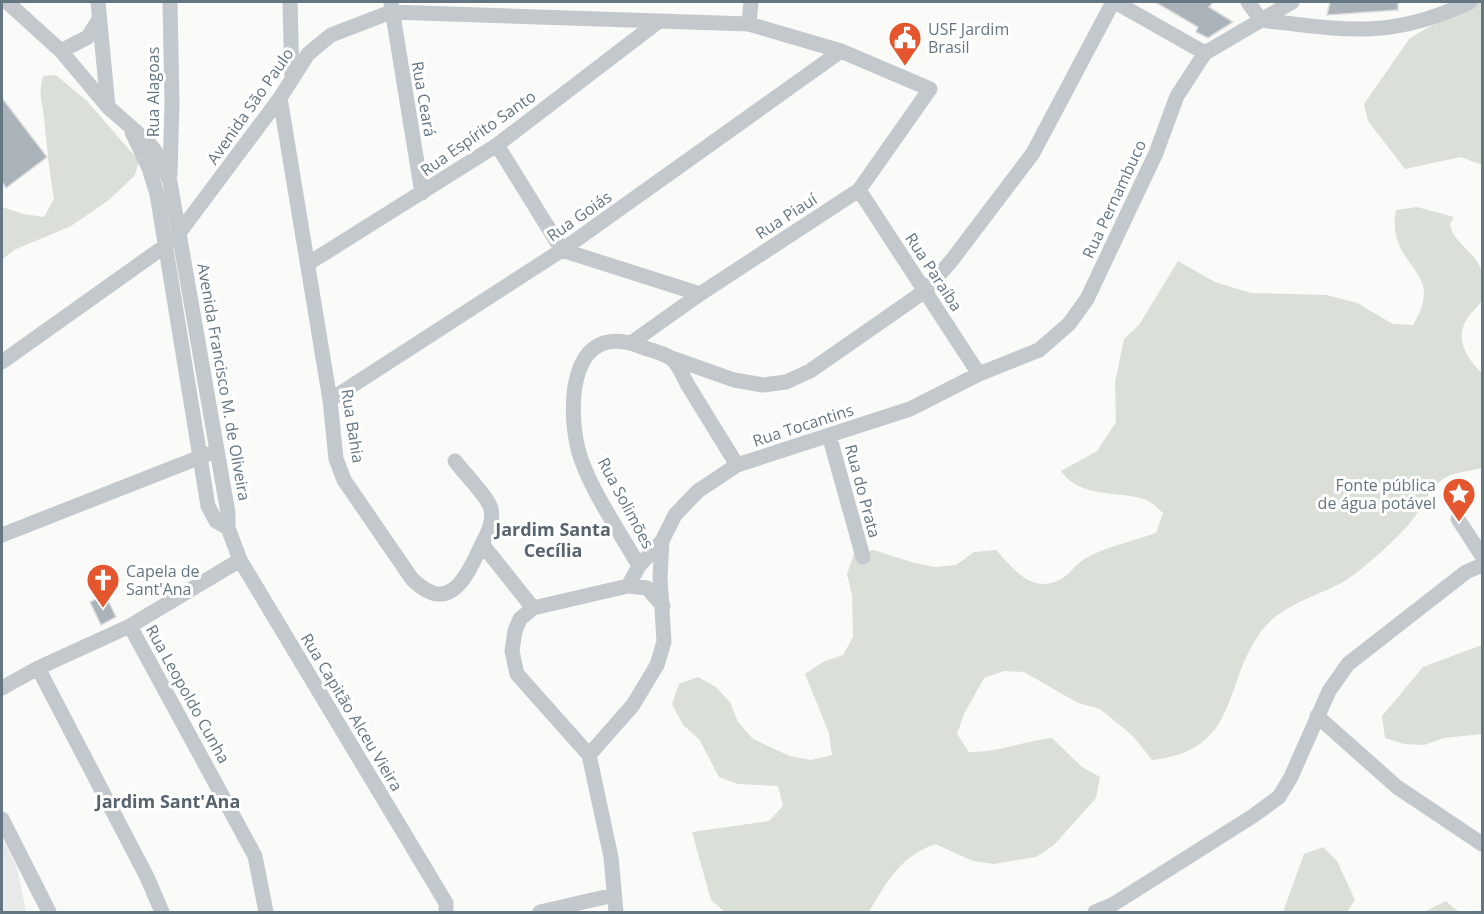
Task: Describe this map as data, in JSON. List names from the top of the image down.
{
  "streets": {
    "street": [
      "Rua Alagoas",
      "Rua Ceará",
      "Avenida São Paulo",
      "Rua Espírito Santo",
      "Rua Pernambuco",
      "Rua Goiás",
      "Rua Piauí",
      "Rua Paraíba",
      "Avenida Francisco M. de Oliveira",
      "Rua Tocantins",
      "Rua Bahia",
      "Rua do Prata",
      "Rua Solimões",
      "Rua Leopoldo Cunha",
      "Rua Capitão Alceu Vieira"
    ]
  },
  "crossings": [
    ["Rua Alagoas", "Avenida Francisco M. de Oliveira"],
    ["Rua Ceará", "Avenida São Paulo"],
    ["Rua Ceará", "Rua Espírito Santo"],
    ["Avenida São Paulo", "Rua Espírito Santo"],
    ["Avenida São Paulo", "Rua Goiás"],
    ["Avenida São Paulo", "Rua Piauí"],
    ["Avenida São Paulo", "Avenida Francisco M. de Oliveira"],
    ["Avenida São Paulo", "Rua Bahia"],
    ["Rua Espírito Santo", "Rua Bahia"],
    ["Rua Pernambuco", "Rua Paraíba"],
    ["Rua Pernambuco", "Rua Tocantins"],
    ["Rua Goiás", "Rua Bahia"],
    ["Rua Piauí", "Rua Paraíba"],
    ["Rua Piauí", "Rua Solimões"],
    ["Rua Paraíba", "Rua Tocantins"],
    ["Rua Paraíba", "Rua Solimões"],
    ["Avenida Francisco M. de Oliveira", "Rua Capitão Alceu Vieira"],
    ["Rua Tocantins", "Rua do Prata"],
    ["Rua Tocantins", "Rua Solimões"]
  ],
  "districts": ["Jardim Santa Cecília", "Jardim Sant'Ana"],
  "places": {
    "public building": ["USF Jardim Brasil"],
    "place": ["Fonte pública de água potável"],
    "church": ["Capela de Sant'Ana"]
  }
}
